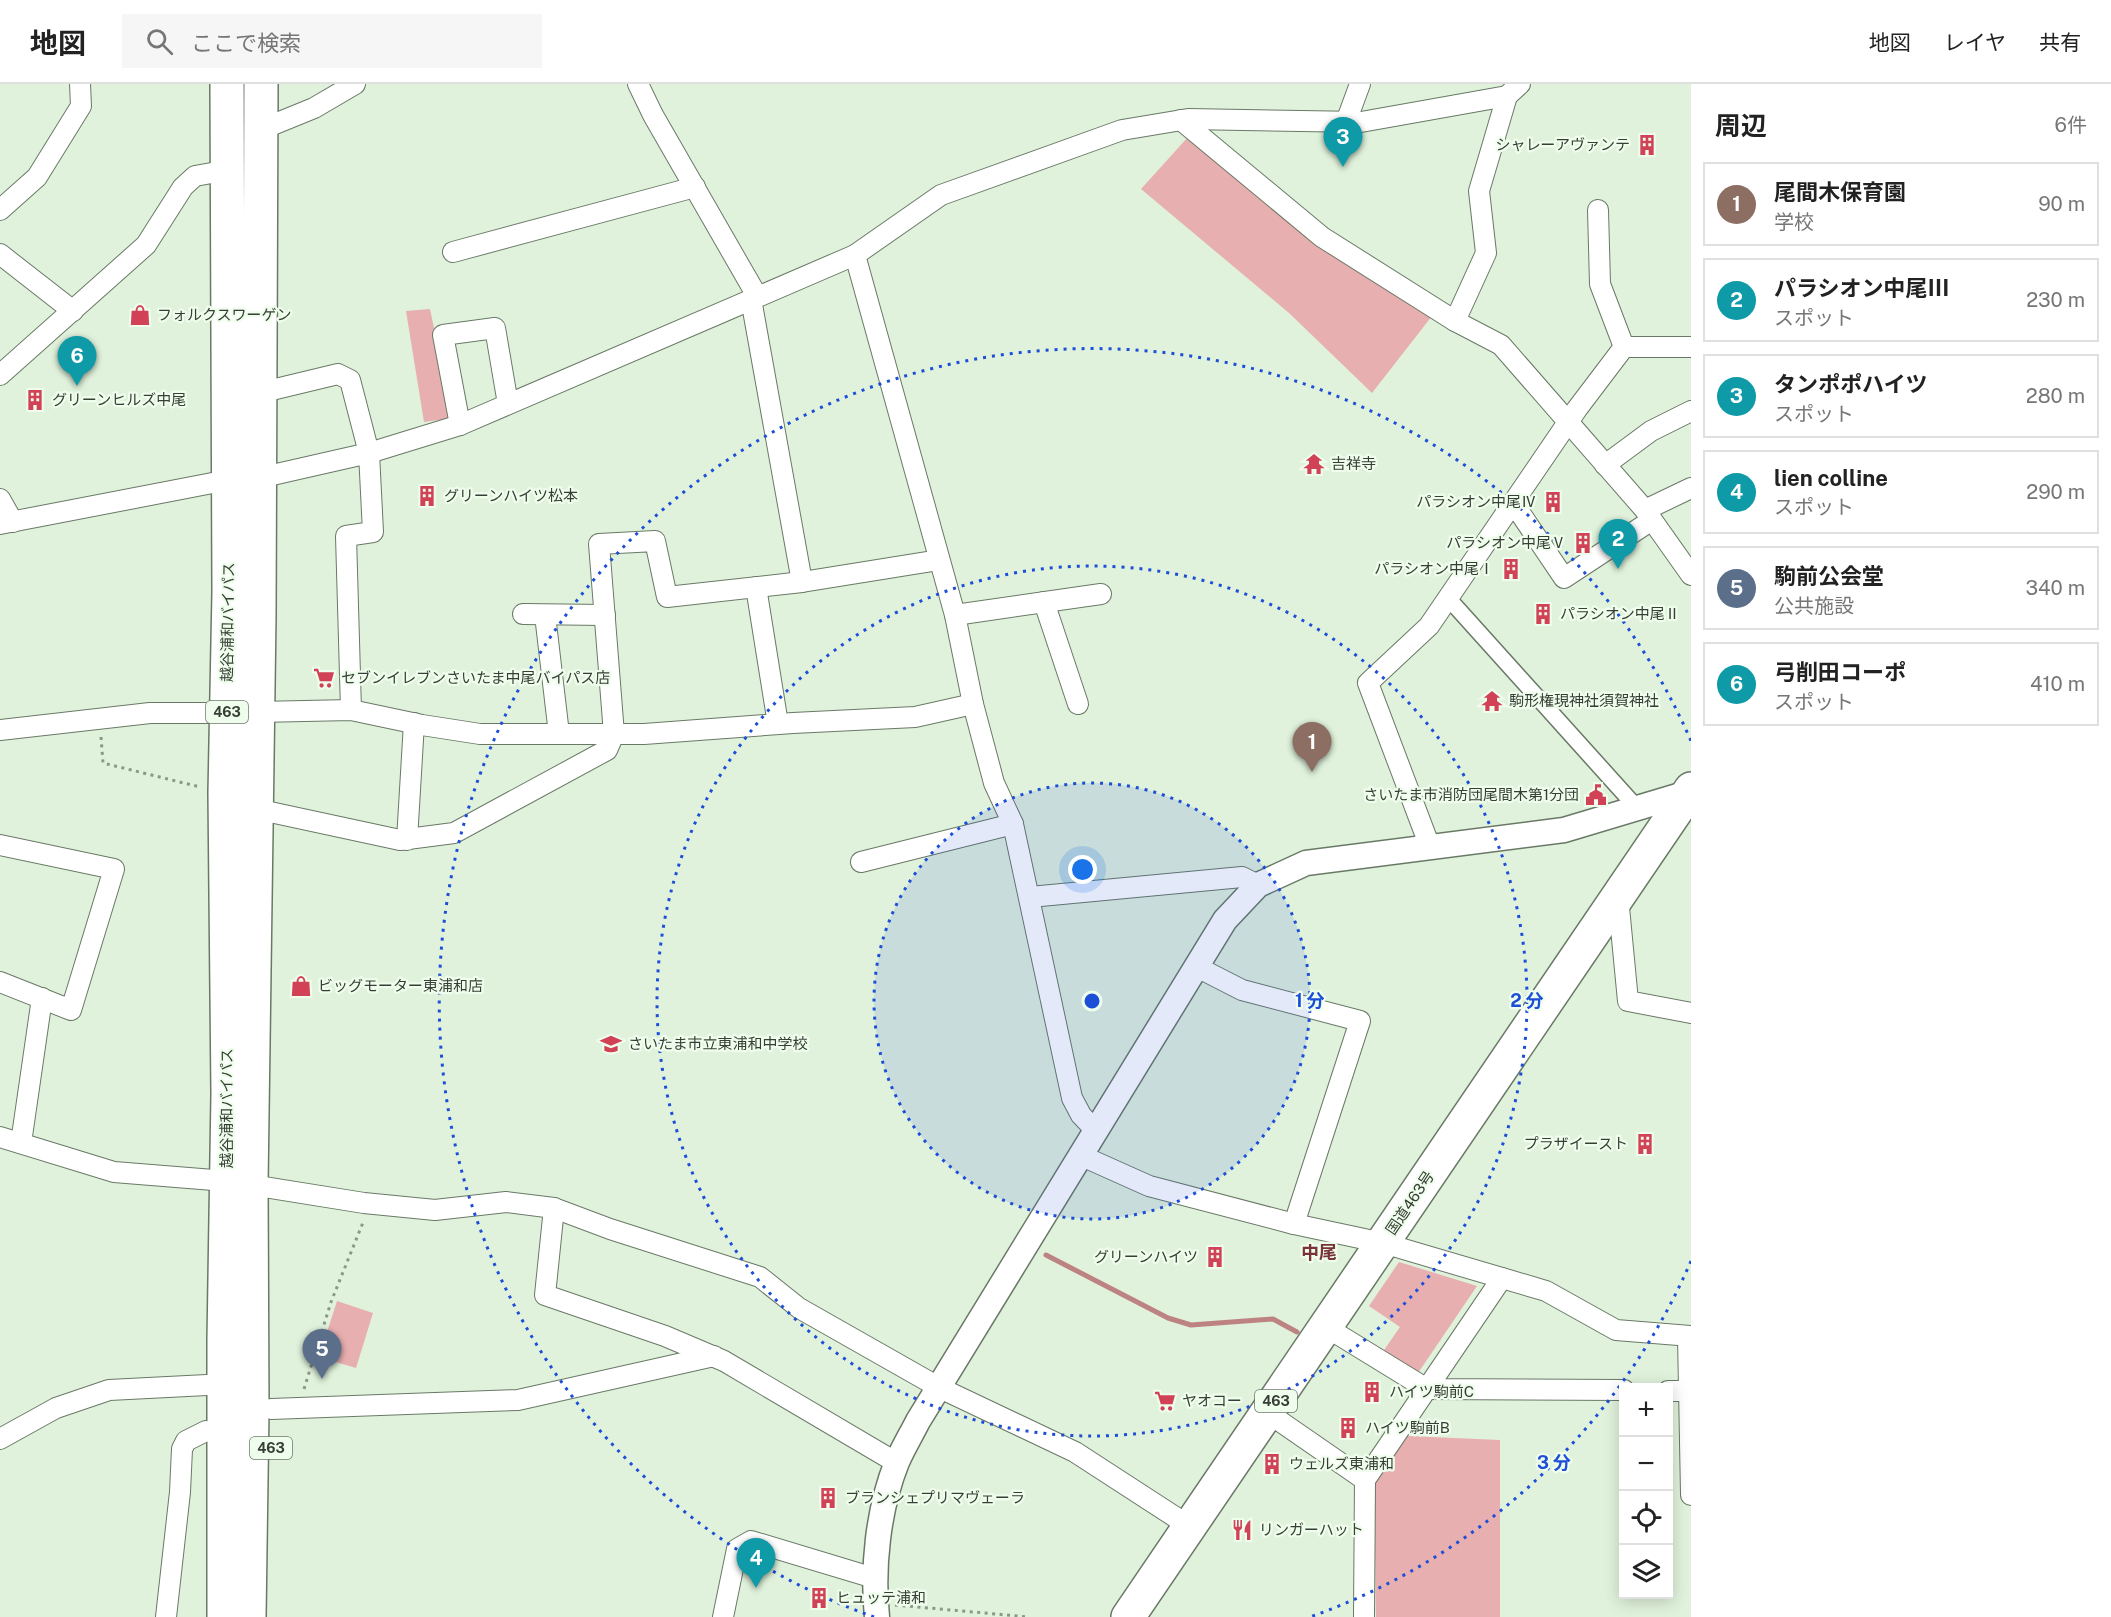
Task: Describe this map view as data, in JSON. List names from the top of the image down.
{
  "streets": {
    "highway": ["越谷浦和バイパス", "463", "国道463号"]
  },
  "districts": ["中尾"],
  "places": {
    "building": [
      "シャレーアヴァンテ",
      "グリーンヒルズ中尾",
      "グリーンハイツ松本",
      "パラシオン中尾Ⅳ",
      "パラシオン中尾Ⅴ",
      "パラシオン中尾Ⅰ",
      "パラシオン中尾Ⅱ",
      "プラザイースト",
      "グリーンハイツ",
      "ハイツ駒前C",
      "ハイツ駒前B",
      "ウェルズ東浦和",
      "ブランシェプリマヴェーラ",
      "ヒュッテ浦和"
    ],
    "shop": ["フォルクスワーゲン", "ビッグモーター東浦和店"],
    "temple": ["吉祥寺", "駒形権現神社須賀神社"],
    "supermarket": ["セブンイレブンさいたま中尾バイパス店", "ヤオコー"],
    "public building": ["さいたま市消防団尾間木第1分団"],
    "school or university": ["さいたま市立東浦和中学校"],
    "restaurant": ["リンガーハット"]
  },
  "page": {
    "header": "地図",
    "search": "ここで検索",
    "nav": ["地図", "レイヤ", "共有"],
    "heading": ["周辺", "6件"],
    "pins": [
      "3",
      "6",
      "2",
      "1",
      "5",
      "4"
    ],
    "list": [
      {
        "mark": "1",
        "name": "尾間木保育園",
        "note": "学校",
        "value": "90 m"
      },
      {
        "mark": "2",
        "name": "パラシオン中尾Ⅲ",
        "note": "スポット",
        "value": "230 m"
      },
      {
        "mark": "3",
        "name": "タンポポハイツ",
        "note": "スポット",
        "value": "280 m"
      },
      {
        "mark": "4",
        "name": "lien colline",
        "note": "スポット",
        "value": "290 m"
      },
      {
        "mark": "5",
        "name": "駒前公会堂",
        "note": "公共施設",
        "value": "340 m"
      },
      {
        "mark": "6",
        "name": "弓削田コーポ",
        "note": "スポット",
        "value": "410 m"
      }
    ],
    "map_buttons": ["+", "−"]
  },
  "rings": ["1 分", "2 分", "3 分"]
}
